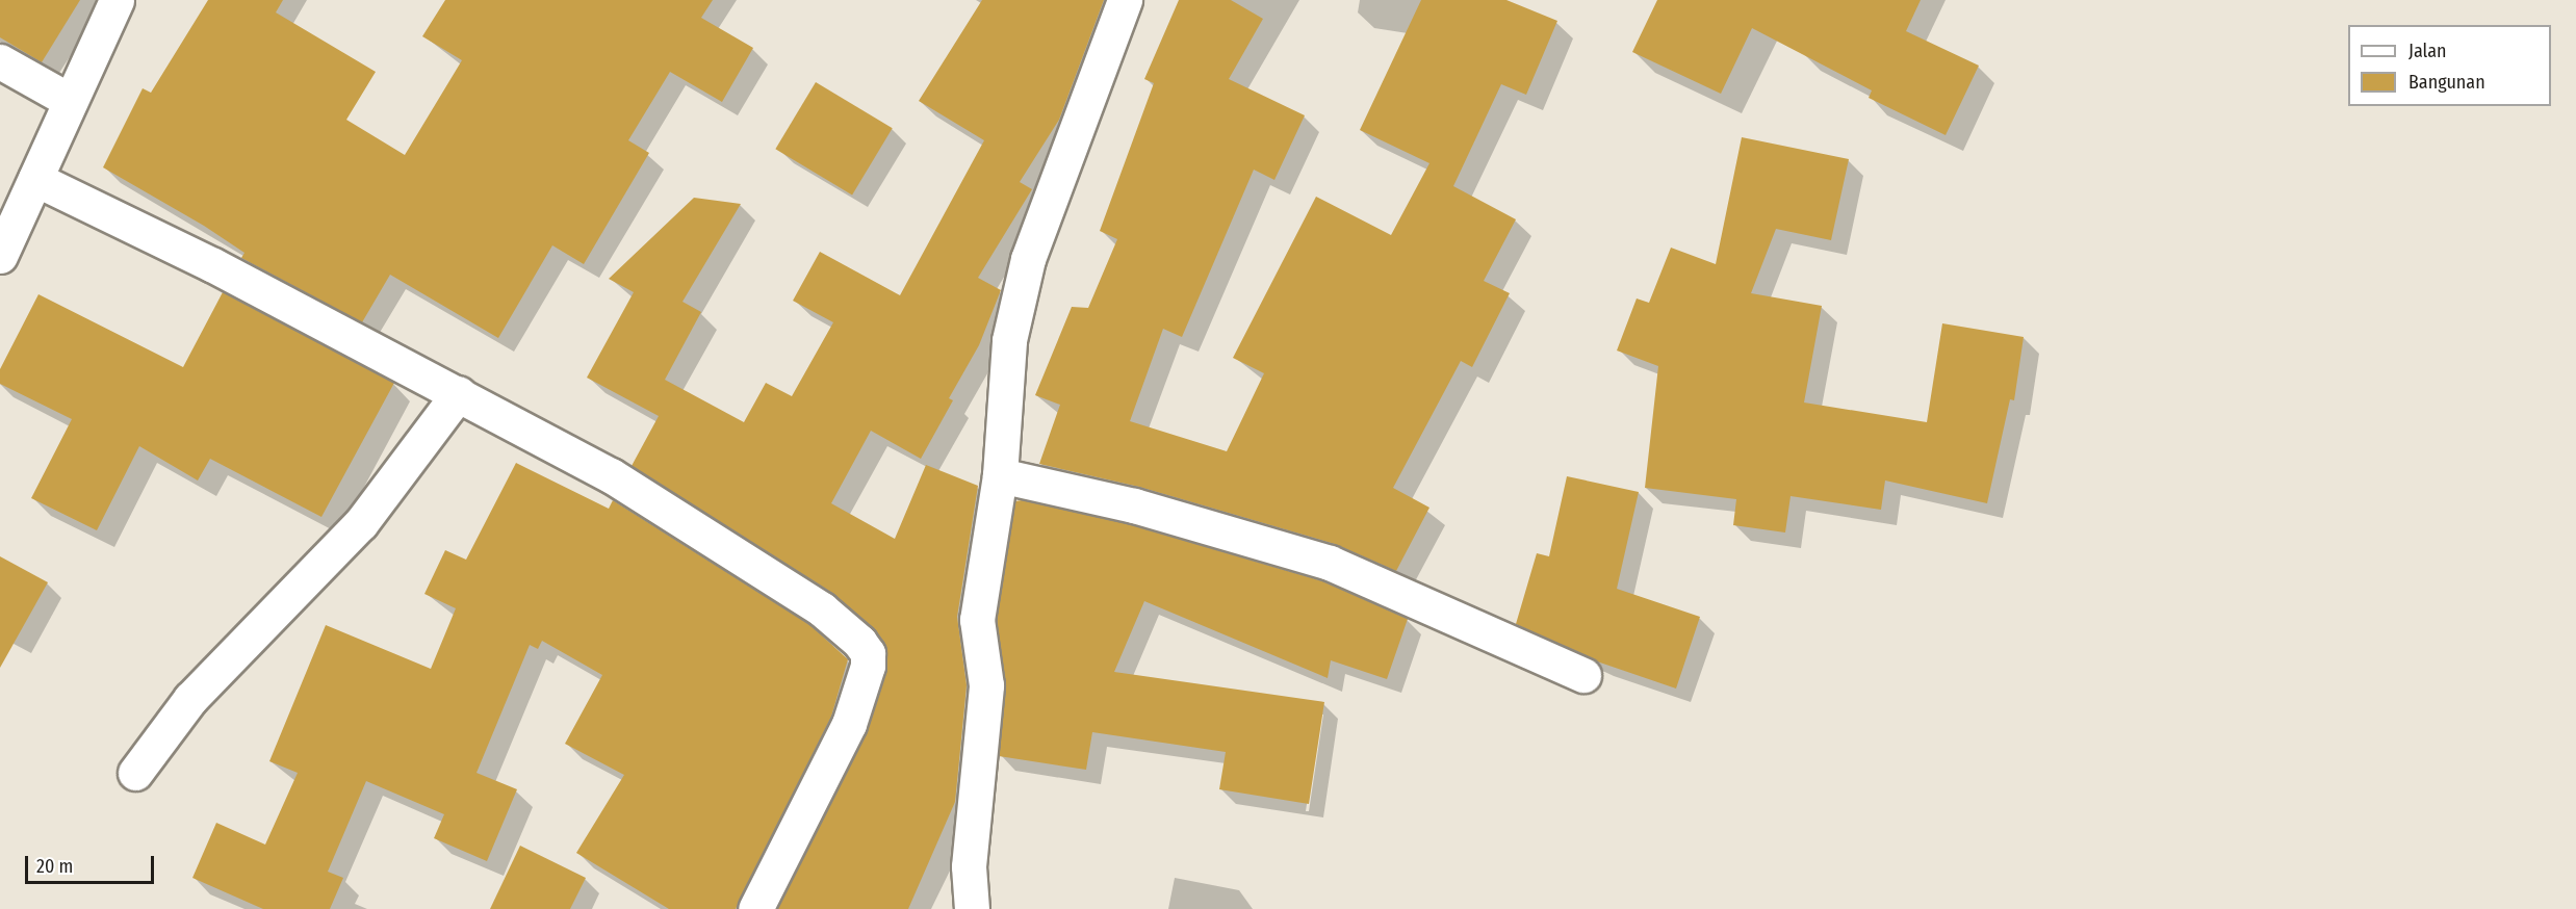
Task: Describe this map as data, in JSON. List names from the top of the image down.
{
  "legend": ["Jalan", "Bangunan"],
  "scale_bar": "20 m"
}
